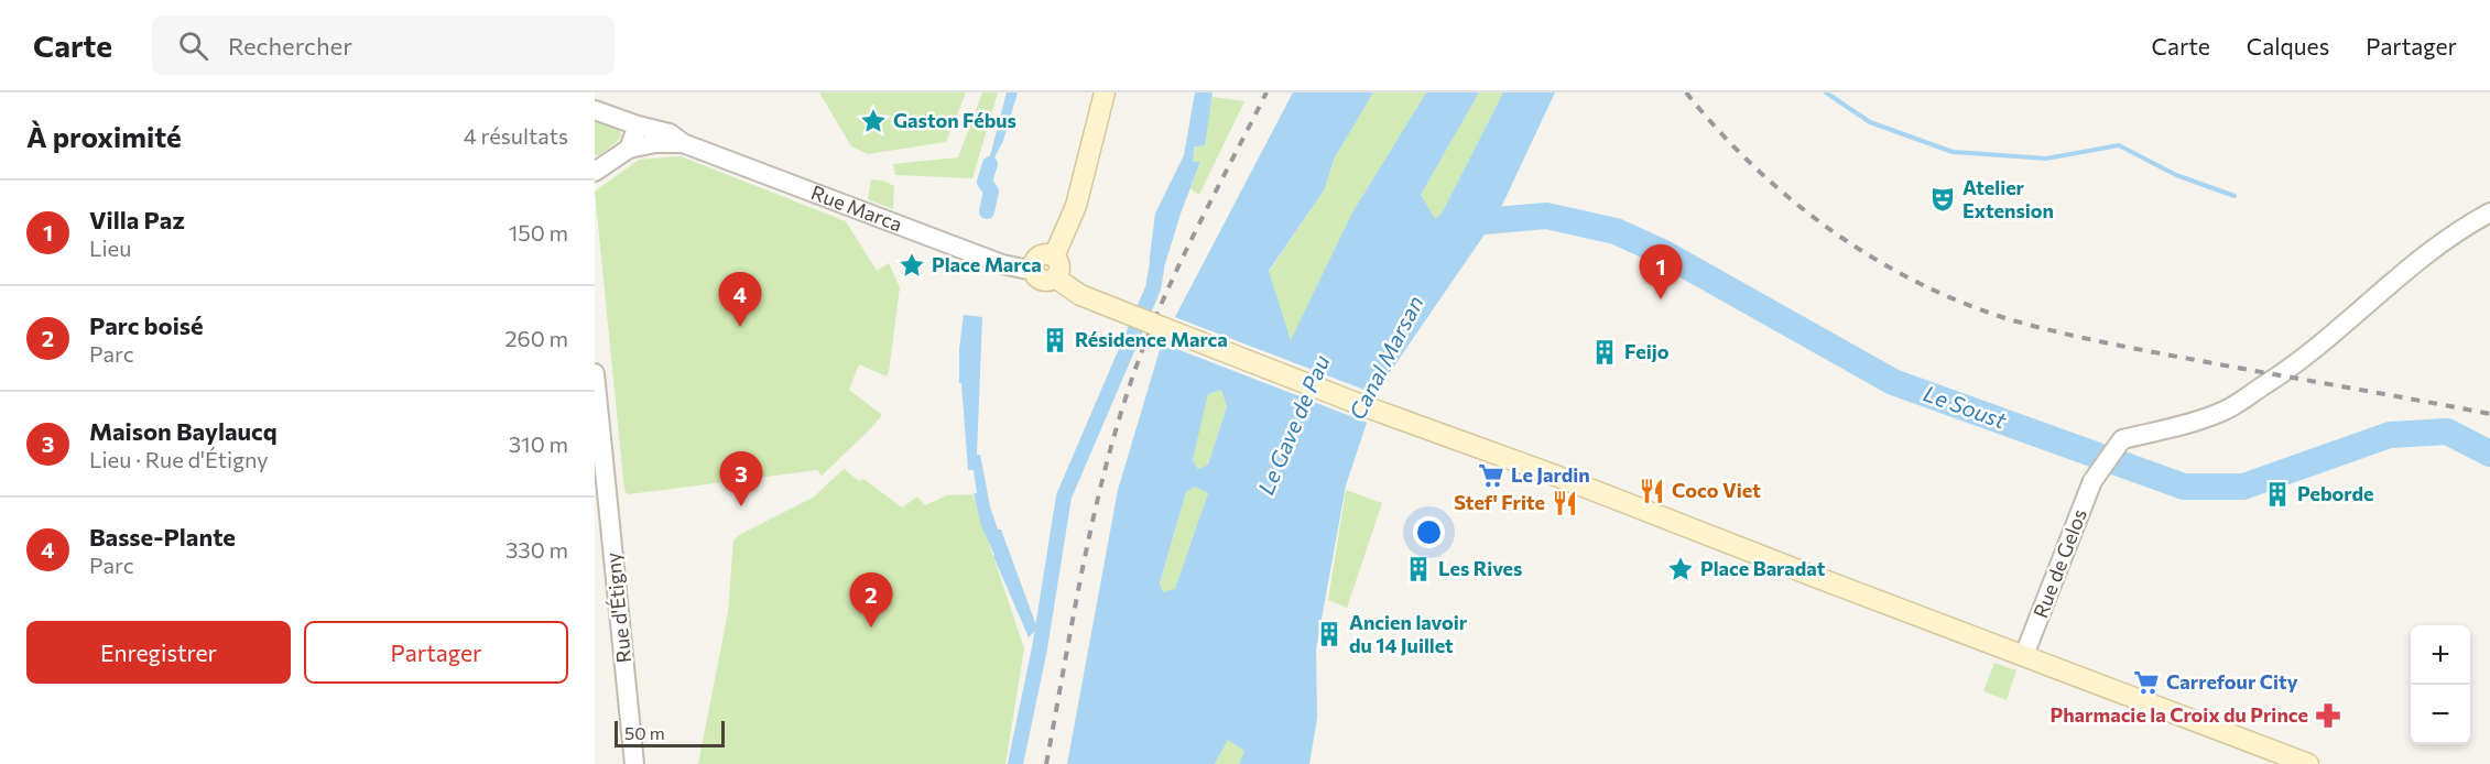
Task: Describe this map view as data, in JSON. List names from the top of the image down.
{
  "streets": {
    "street": ["Rue Marca", "Rue de Gelos", "Rue d'Étigny"]
  },
  "water": ["Canal Marsan", "Le Soust", "Le Gave de Pau"],
  "places": {
    "place": ["Gaston Fébus", "Place Marca", "Place Baradat"],
    "theatre": ["Atelier Extension"],
    "building": [
      "Résidence Marca",
      "Feijo",
      "Peborde",
      "Les Rives",
      "Ancien lavoir du 14 Juillet"
    ],
    "supermarket": ["Le Jardin", "Carrefour City"],
    "restaurant": ["Coco Viet", "Stef' Frite"],
    "pharmacy": ["Pharmacie la Croix du Prince"]
  },
  "scale_bar": "50 m",
  "page": {
    "header": "Carte",
    "search": "Rechercher",
    "nav": ["Carte", "Calques", "Partager"],
    "heading": ["À proximité", "4 résultats"],
    "list": [
      {
        "mark": "1",
        "name": "Villa Paz",
        "note": "Lieu",
        "value": "150 m"
      },
      {
        "mark": "2",
        "name": "Parc boisé",
        "note": "Parc",
        "value": "260 m"
      },
      {
        "mark": "3",
        "name": "Maison Baylaucq",
        "note": "Lieu · Rue d'Étigny",
        "value": "310 m"
      },
      {
        "mark": "4",
        "name": "Basse-Plante",
        "note": "Parc",
        "value": "330 m"
      }
    ],
    "pins": [
      "1",
      "4",
      "3",
      "2"
    ],
    "buttons": ["Enregistrer", "Partager"],
    "map_buttons": ["+", "−"],
    "scale": "50 m"
  }
}
